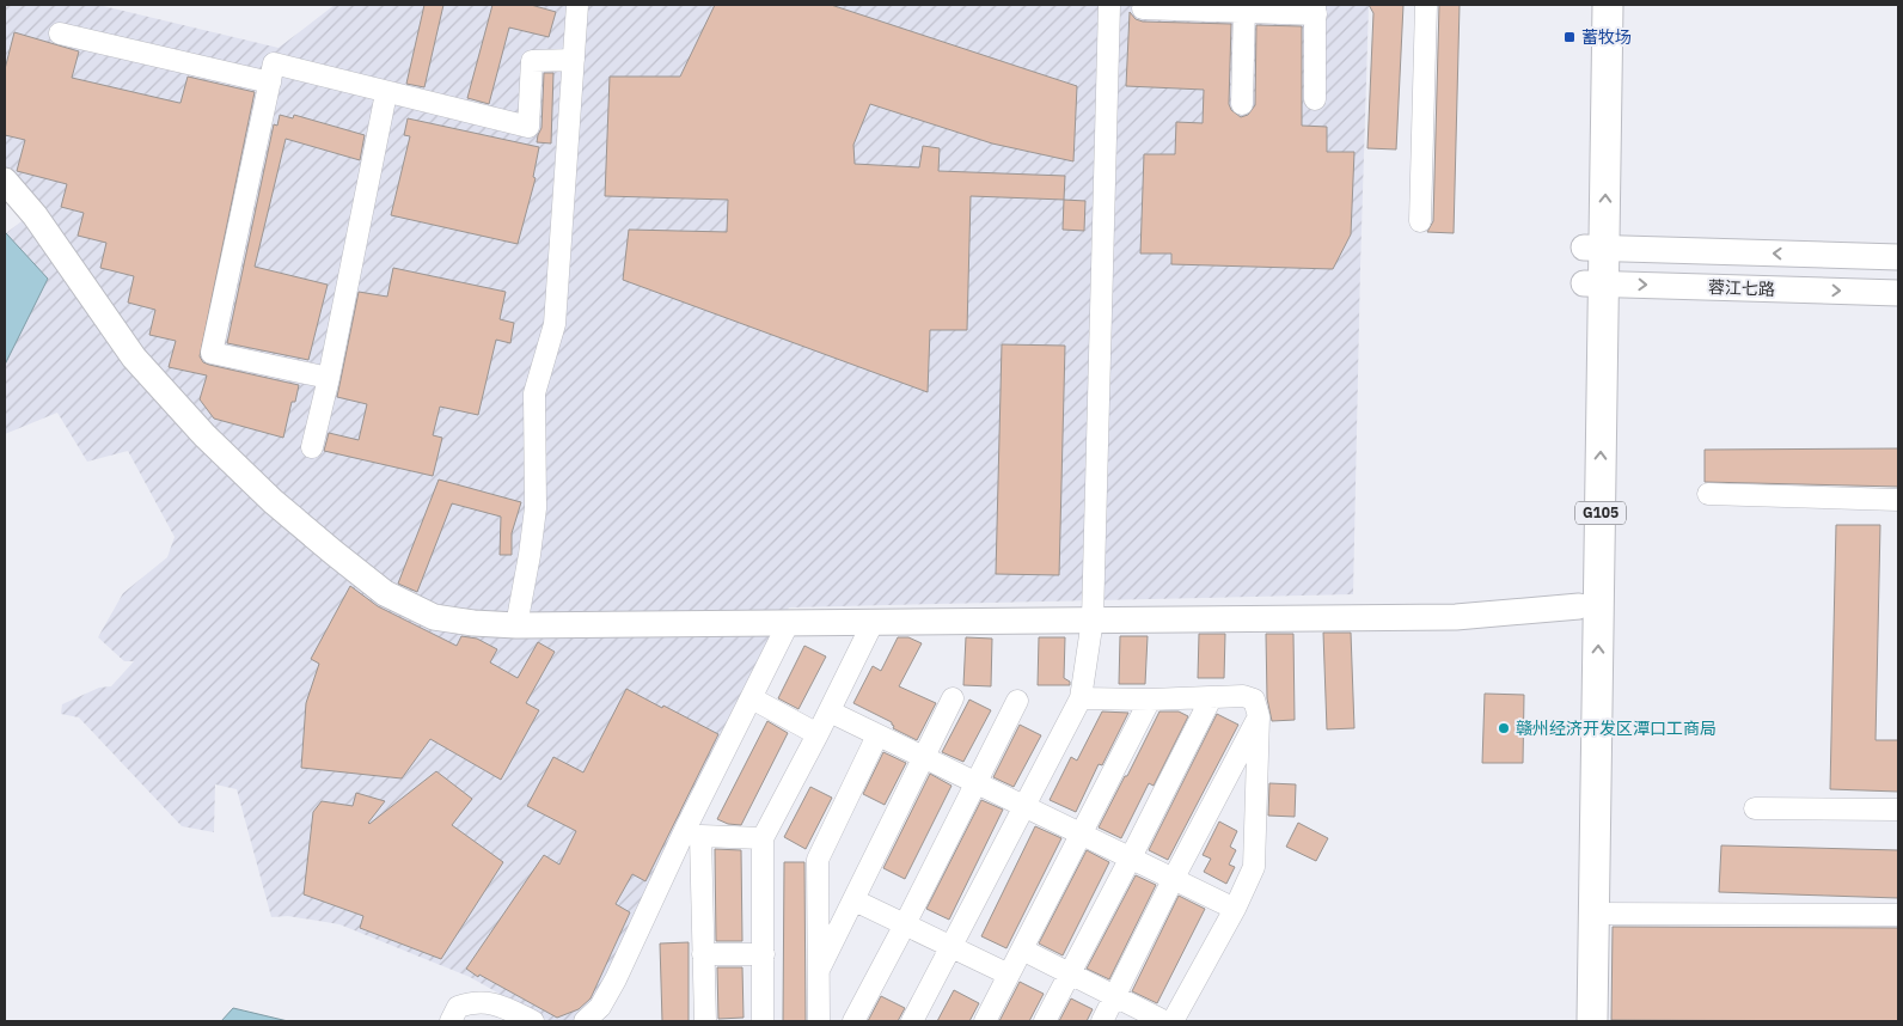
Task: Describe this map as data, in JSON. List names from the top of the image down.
{
  "streets": {
    "highway": ["G105"],
    "main road": ["蓉江七路"]
  },
  "crossings": [
    ["蓉江七路", "G105"]
  ],
  "places": {
    "transit": ["蓄牧场"],
    "other": ["赣州经济开发区潭口工商局"]
  }
}
